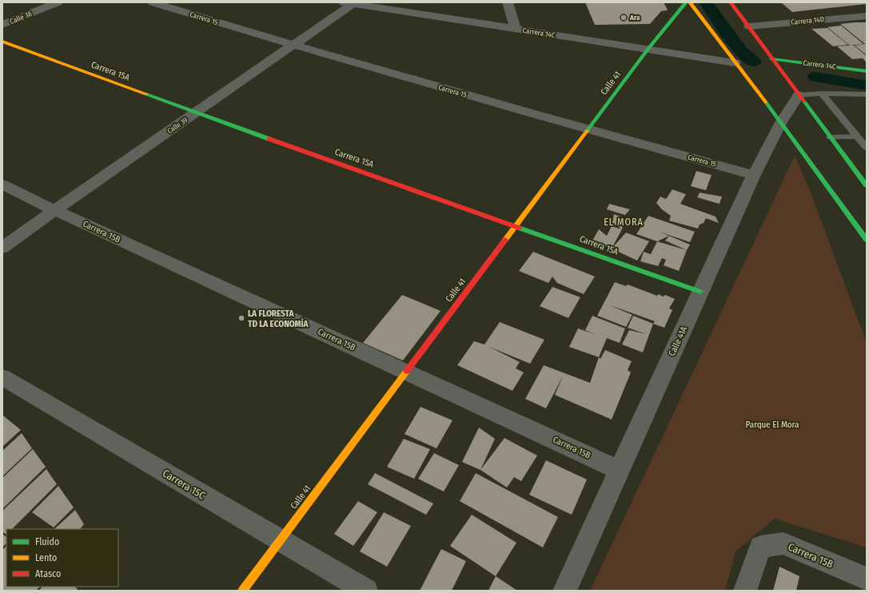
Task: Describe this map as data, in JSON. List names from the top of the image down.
{
  "streets": {
    "street": [
      "Calle 38",
      "Carrera 15",
      "Carrera 14D",
      "Carrera 14C",
      "Carrera 15A",
      "Calle 41",
      "Calle 39",
      "Carrera 15B",
      "Calle 41A",
      "Carrera 15C"
    ]
  },
  "crossings": [
    ["Carrera 15", "Calle 41"],
    ["Carrera 15", "Calle 39"],
    ["Carrera 15", "Calle 41A"],
    ["Carrera 14C", "Calle 41"],
    ["Carrera 14C", "Calle 39"],
    ["Carrera 15A", "Calle 41"],
    ["Carrera 15A", "Calle 39"],
    ["Carrera 15A", "Calle 41A"],
    ["Calle 41", "Carrera 15B"],
    ["Calle 41", "Carrera 15C"],
    ["Calle 39", "Carrera 15B"],
    ["Carrera 15B", "Calle 41A"]
  ],
  "districts": ["EL MORA"],
  "parks": ["Parque El Mora"],
  "places": ["Ara", "LA FLORESTA TD LA ECONOMÍA"],
  "legend": ["Fluido", "Lento", "Atasco"]
}
